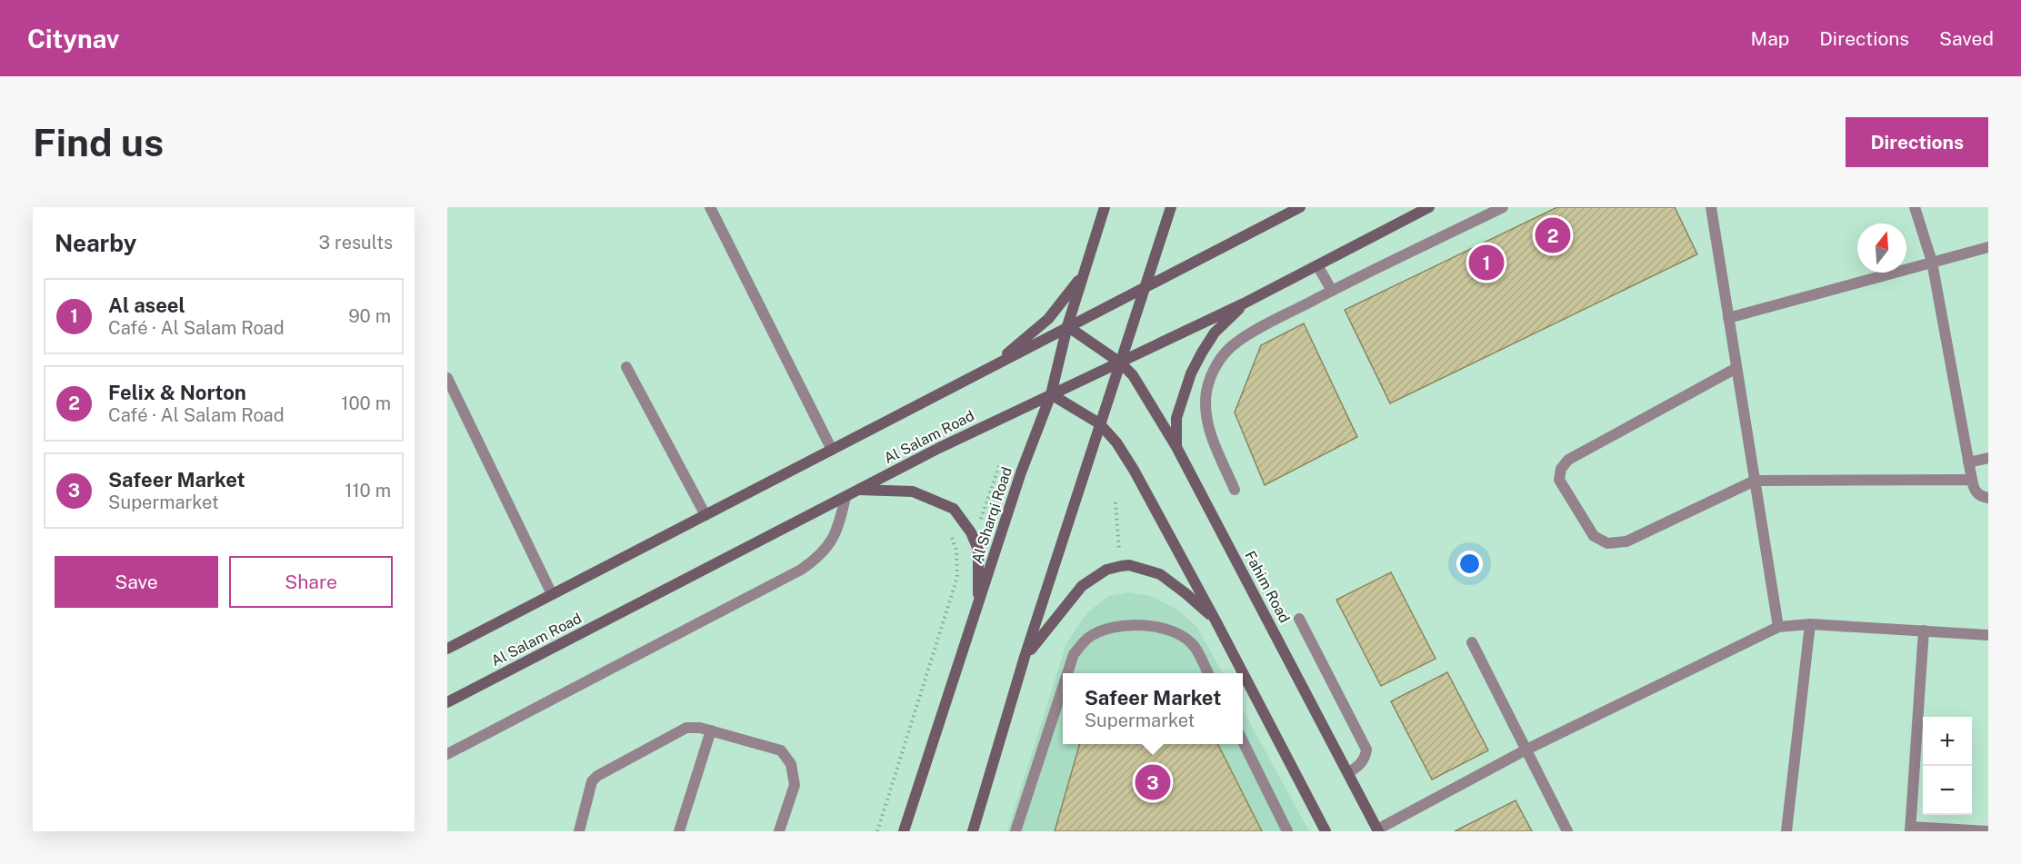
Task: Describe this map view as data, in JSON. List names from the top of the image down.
{
  "streets": {
    "main road": ["Al Salam Road", "Al Sharqi Road", "Fahim Road"]
  },
  "crossings": [
    ["Al Salam Road", "Al Sharqi Road"],
    ["Al Salam Road", "Fahim Road"],
    ["Al Sharqi Road", "Fahim Road"]
  ],
  "north": "top",
  "page": {
    "header": "Citynav",
    "nav": ["Map", "Directions", "Saved"],
    "buttons": [
      "Directions",
      ["Save", "Share"]
    ],
    "title": "Find us",
    "heading": ["Nearby", "3 results"],
    "pins": ["2", "1", "3"],
    "list": [
      {
        "mark": "1",
        "name": "Al aseel",
        "note": "Café · Al Salam Road",
        "value": "90 m"
      },
      {
        "mark": "2",
        "name": "Felix & Norton",
        "note": "Café · Al Salam Road",
        "value": "100 m"
      },
      {
        "mark": "3",
        "name": "Safeer Market",
        "note": "Supermarket",
        "value": "110 m"
      }
    ],
    "popup": ["Safeer Market", "Supermarket"],
    "map_buttons": ["+", "−"]
  }
}
